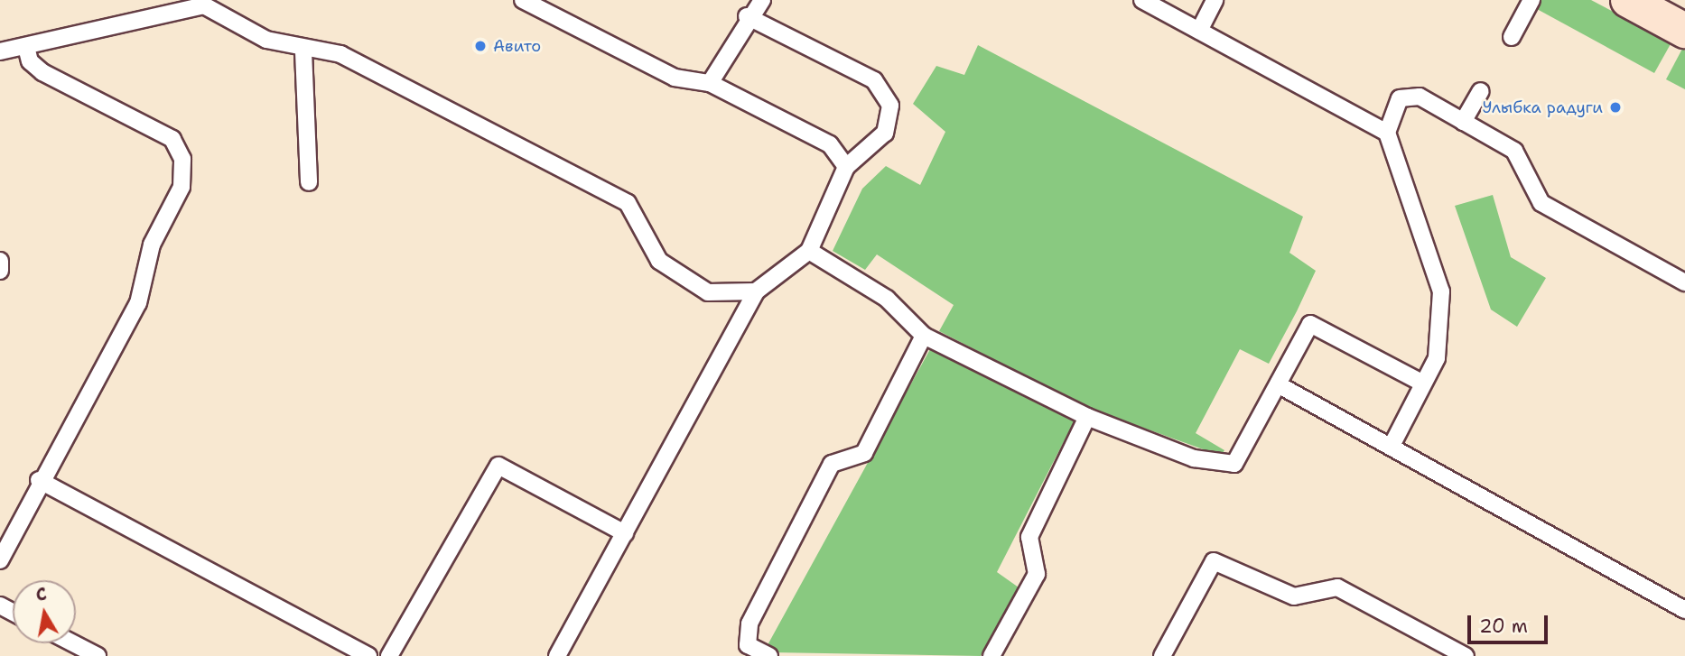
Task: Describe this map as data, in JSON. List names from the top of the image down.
{
  "places": ["Авито", "Улыбка радуги"],
  "scale_bar": "20 m",
  "north": "top"
}
